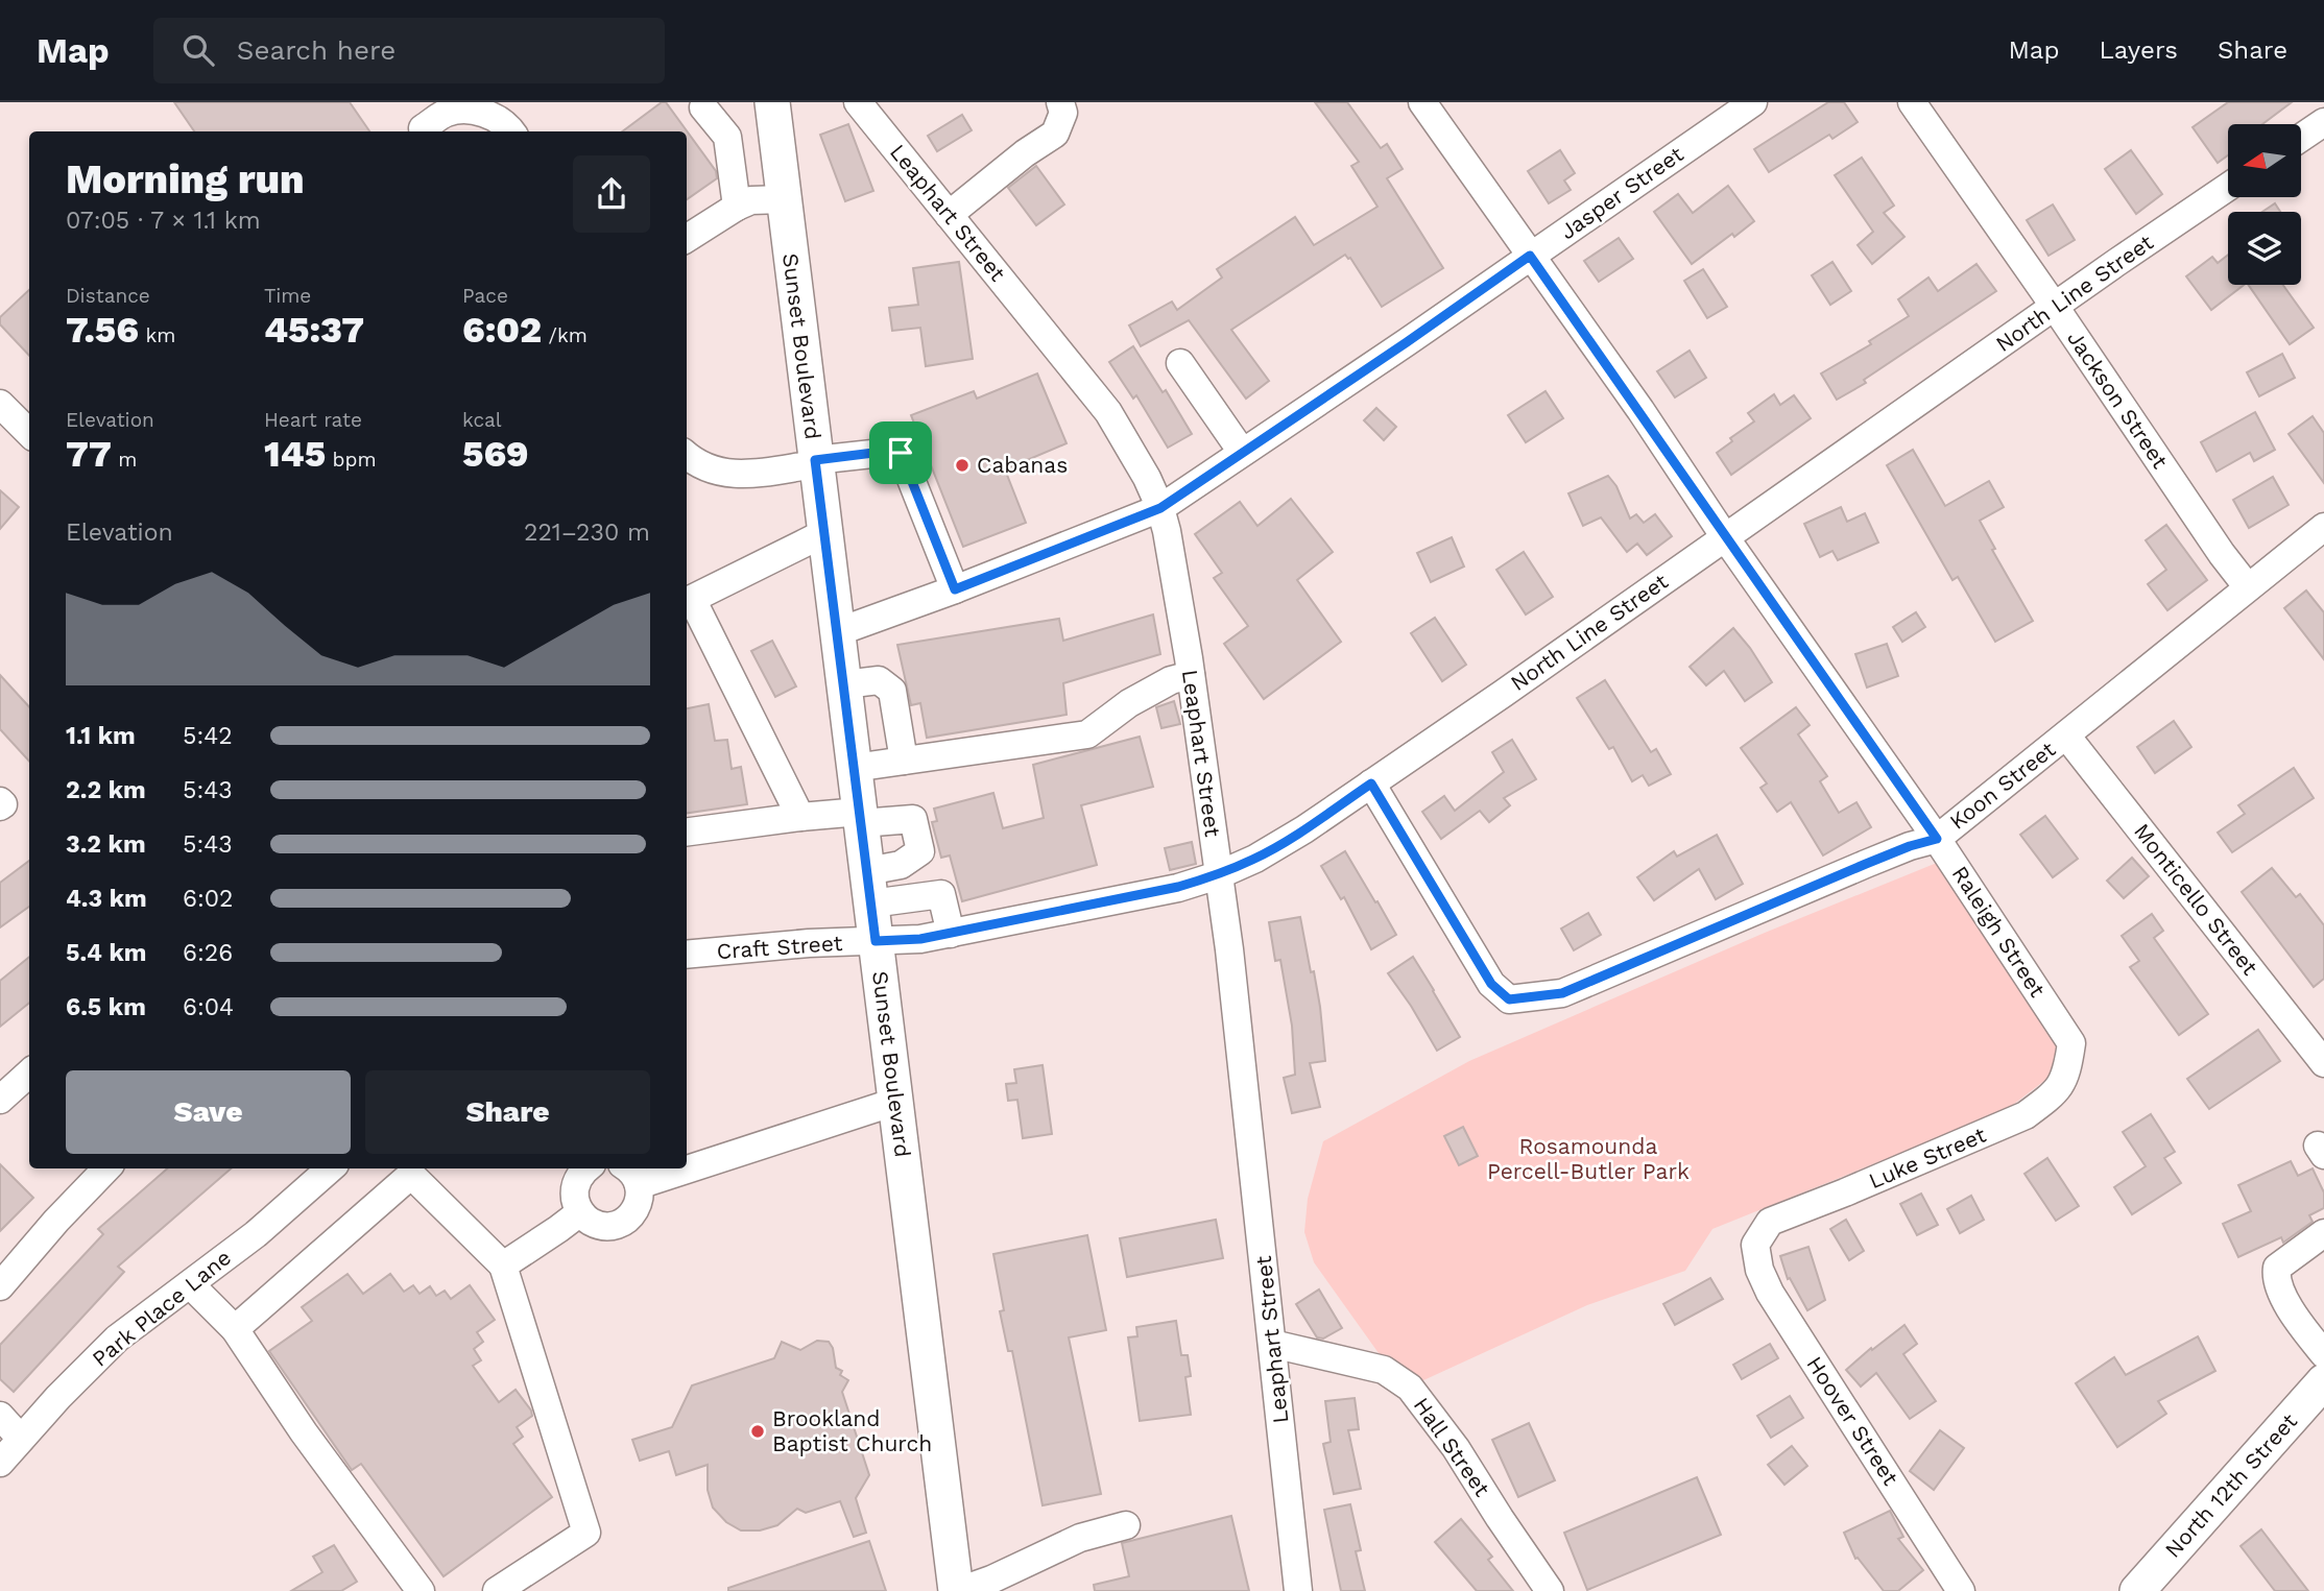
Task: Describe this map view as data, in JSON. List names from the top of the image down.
{
  "streets": {
    "main road": ["Sunset Boulevard", "North 12th Street"],
    "street": [
      "Jasper Street",
      "Leaphart Street",
      "North Line Street",
      "Jackson Street",
      "Koon Street",
      "Monticello Street",
      "Raleigh Street",
      "Craft Street",
      "Luke Street",
      "Park Place Lane",
      "Hoover Street",
      "Hall Street"
    ]
  },
  "crossings": [
    ["Jasper Street", "Leaphart Street"],
    ["Jasper Street", "Sunset Boulevard"],
    ["Jasper Street", "Raleigh Street"],
    ["Leaphart Street", "North Line Street"],
    ["Leaphart Street", "Hall Street"],
    ["North Line Street", "Sunset Boulevard"],
    ["North Line Street", "Jackson Street"],
    ["North Line Street", "Koon Street"],
    ["North Line Street", "Raleigh Street"],
    ["North Line Street", "Craft Street"],
    ["Sunset Boulevard", "Craft Street"],
    ["Jackson Street", "Koon Street"],
    ["Koon Street", "Monticello Street"],
    ["Koon Street", "Raleigh Street"],
    ["Raleigh Street", "Luke Street"],
    ["Luke Street", "Hoover Street"]
  ],
  "parks": ["Rosamounda Percell-Butler Park"],
  "places": ["Cabanas", "Brookland Baptist Church"],
  "north": "left",
  "page": {
    "header": "Map",
    "search": "Search here",
    "nav": ["Map", "Layers", "Share"],
    "heading": ["Morning run", "07:05 · 7 × 1.1 km"],
    "stats": [
      ["Distance", "7.56 km"],
      ["Time", "45:37"],
      ["Pace", "6:02 /km"],
      ["Elevation", "77 m"],
      ["Heart rate", "145 bpm"],
      ["kcal", "569"]
    ],
    "chart": ["Elevation", "221–230 m"],
    "list": [
      {
        "name": "1.1 km",
        "note": "5:42"
      },
      {
        "name": "2.2 km",
        "note": "5:43"
      },
      {
        "name": "3.2 km",
        "note": "5:43"
      },
      {
        "name": "4.3 km",
        "note": "6:02"
      },
      {
        "name": "5.4 km",
        "note": "6:26"
      },
      {
        "name": "6.5 km",
        "note": "6:04"
      }
    ],
    "buttons": ["Save", "Share"]
  }
}
